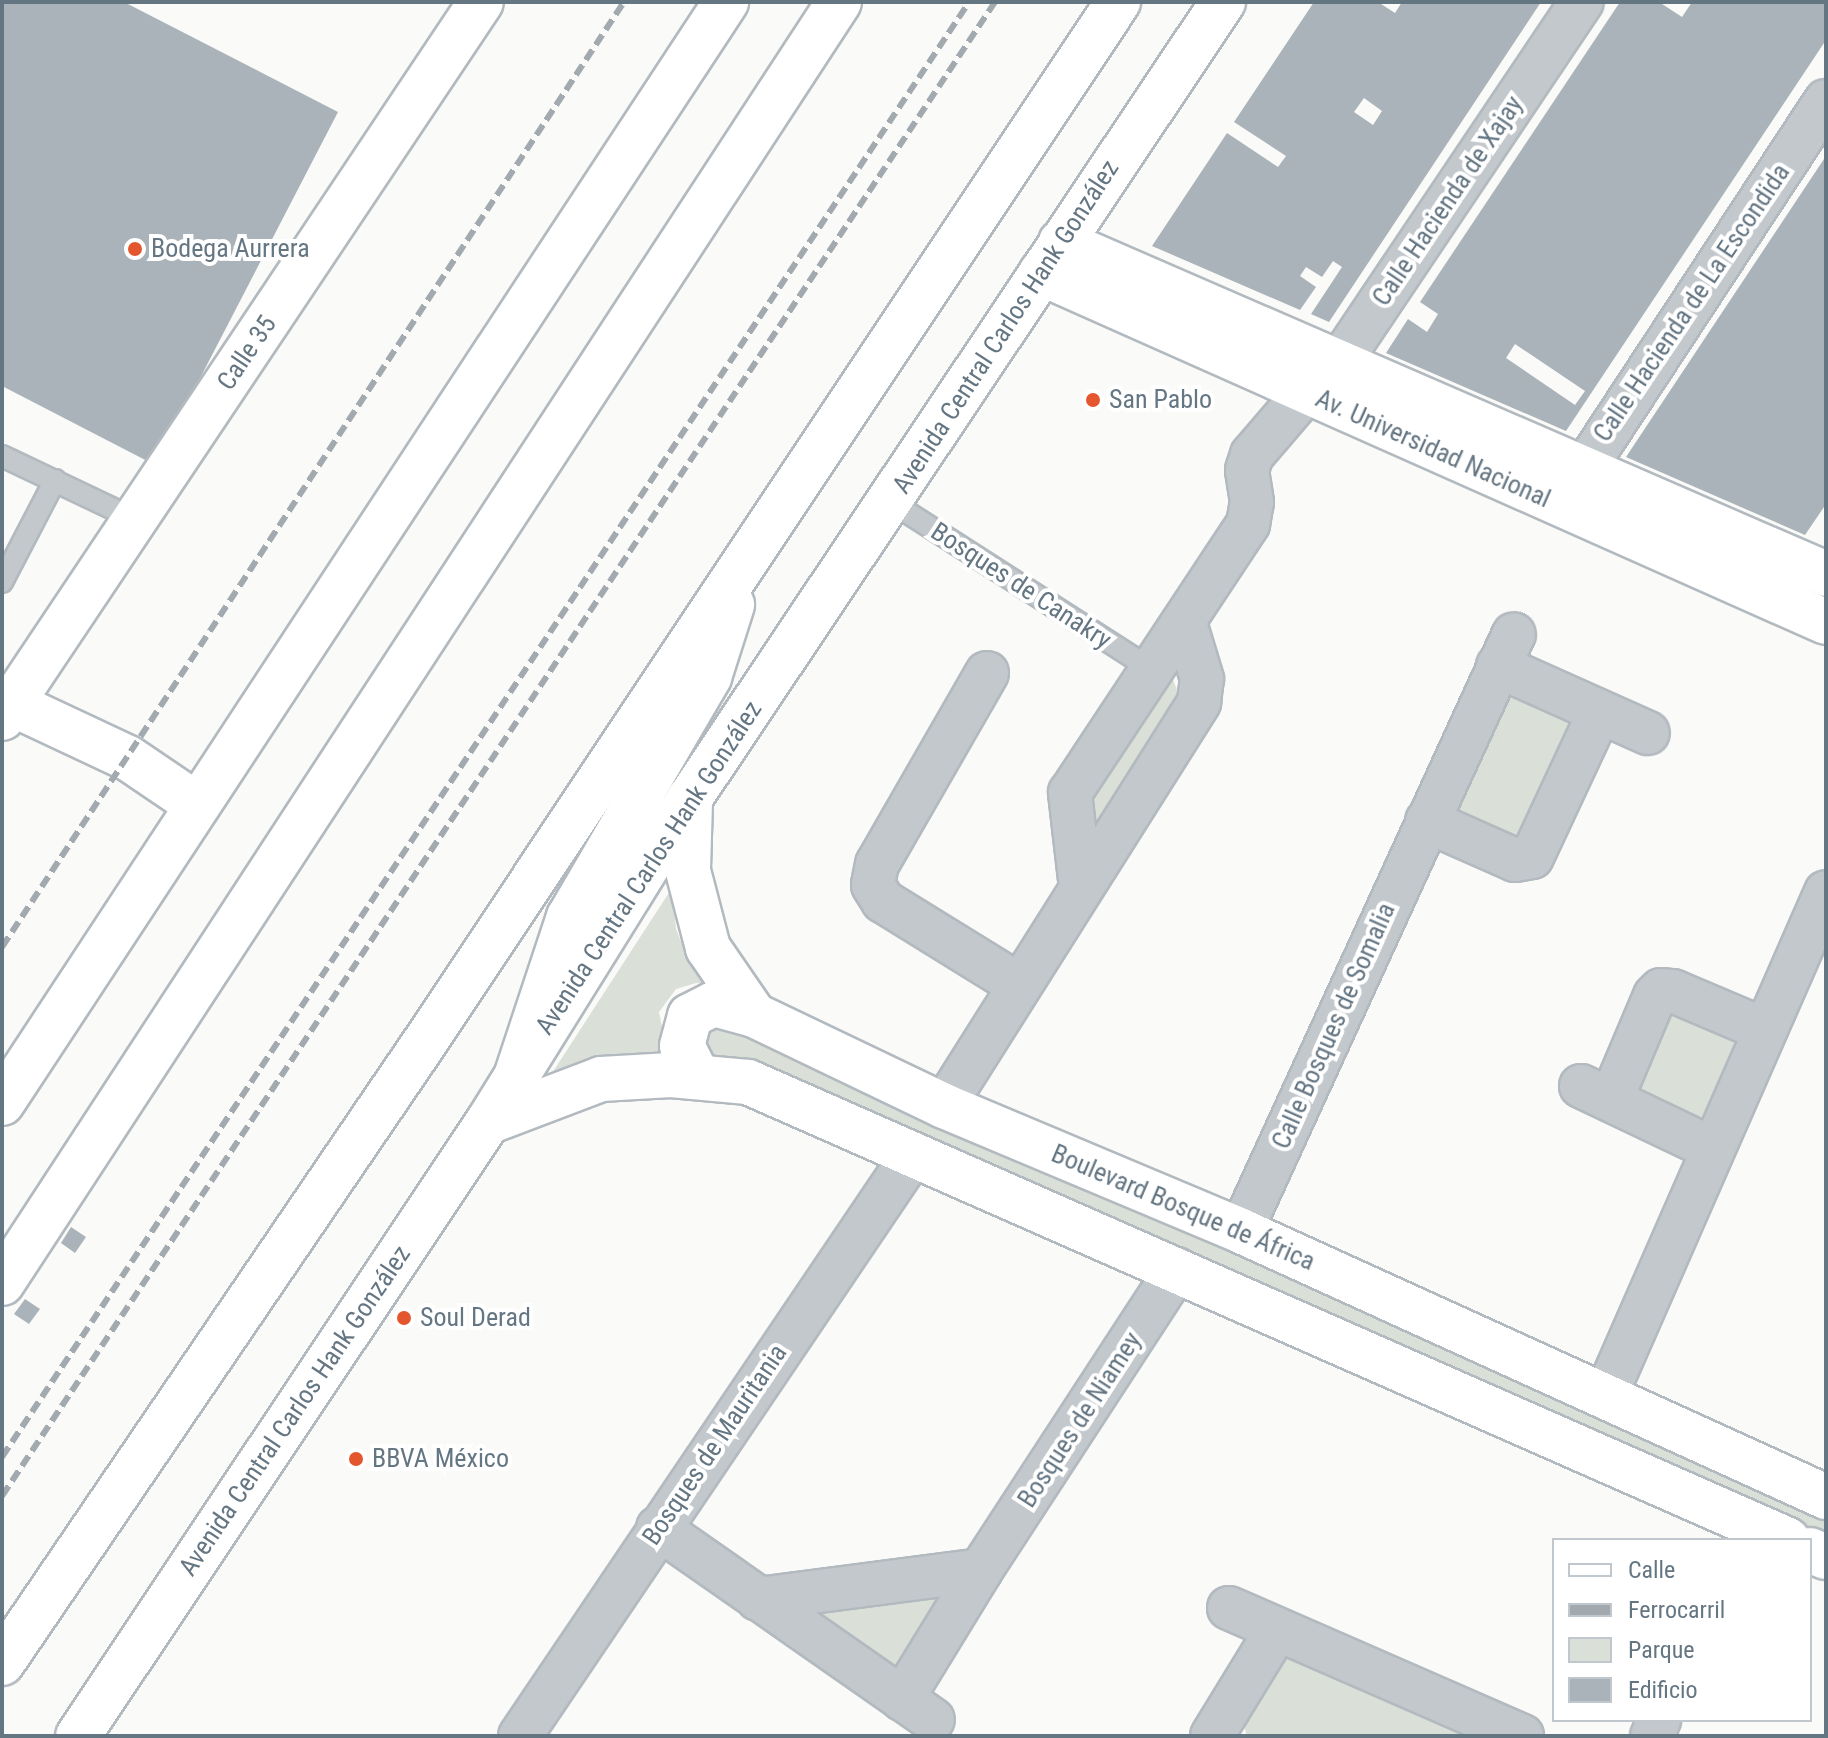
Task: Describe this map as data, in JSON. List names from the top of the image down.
{
  "streets": {
    "main road": [
      "Avenida Central Carlos Hank González",
      "Calle 35",
      "Av. Universidad Nacional",
      "Boulevard Bosque de África"
    ],
    "street": [
      "Calle Hacienda de Xajay",
      "Calle Hacienda de La Escondida",
      "Calle Bosques de Somalia",
      "Bosques de Niamey",
      "Bosques de Mauritania"
    ],
    "lane": ["Bosques de Canakry"]
  },
  "crossings": [
    ["Calle Hacienda de Xajay", "Av. Universidad Nacional"],
    ["Calle Hacienda de La Escondida", "Av. Universidad Nacional"],
    ["Avenida Central Carlos Hank González", "Av. Universidad Nacional"],
    ["Avenida Central Carlos Hank González", "Bosques de Canakry"],
    ["Avenida Central Carlos Hank González", "Boulevard Bosque de África"],
    ["Calle Bosques de Somalia", "Boulevard Bosque de África"],
    ["Bosques de Niamey", "Bosques de Mauritania"]
  ],
  "places": [
    "Bodega Aurrera",
    "San Pablo",
    "Soul Derad",
    "BBVA México"
  ],
  "legend": [
    "Calle",
    "Ferrocarril",
    "Parque",
    "Edificio"
  ]
}
